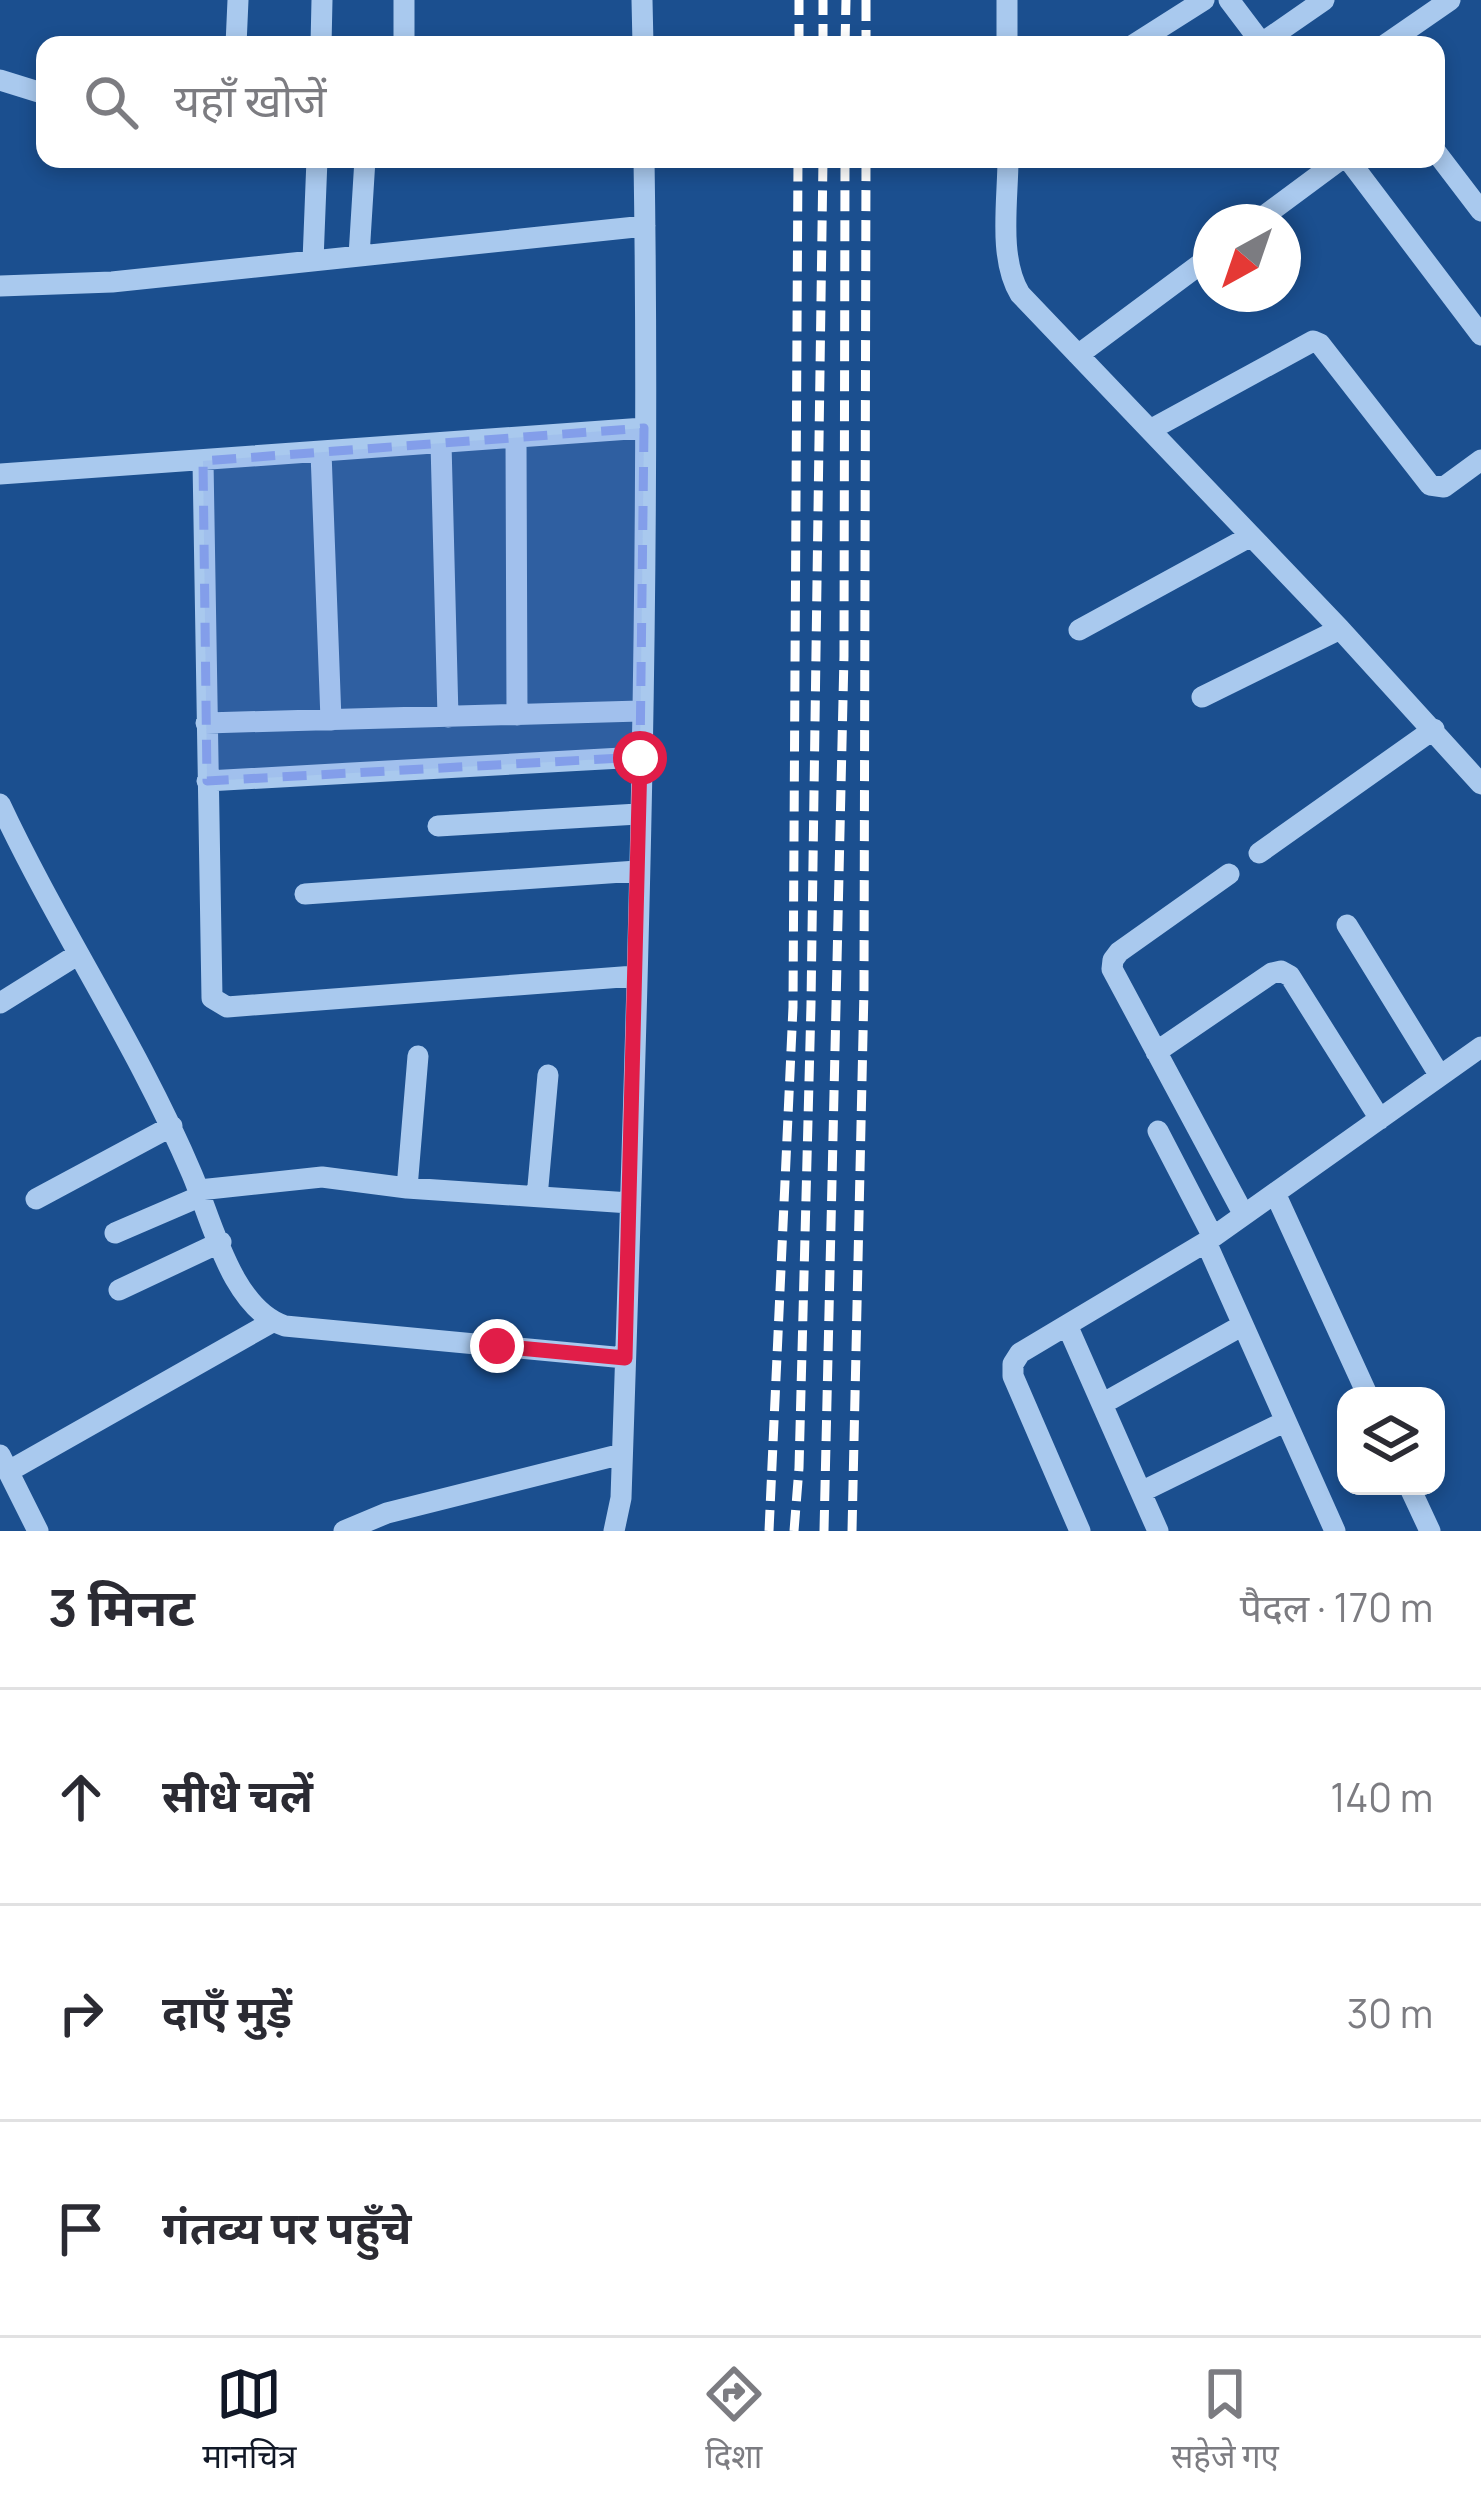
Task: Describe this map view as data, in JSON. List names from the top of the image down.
{
  "north": "bottom left",
  "page": {
    "search": "यहाँ खोजें",
    "heading": ["3 मिनट", "पैदल · 170 m"],
    "list": [
      ["सीधे चलें", "140 m"],
      ["दाएँ मुड़ें", "30 m"],
      "गंतव्य पर पहुँचे"
    ],
    "nav": ["मानचित्र", "दिशा", "सहेजे गए"]
  }
}
